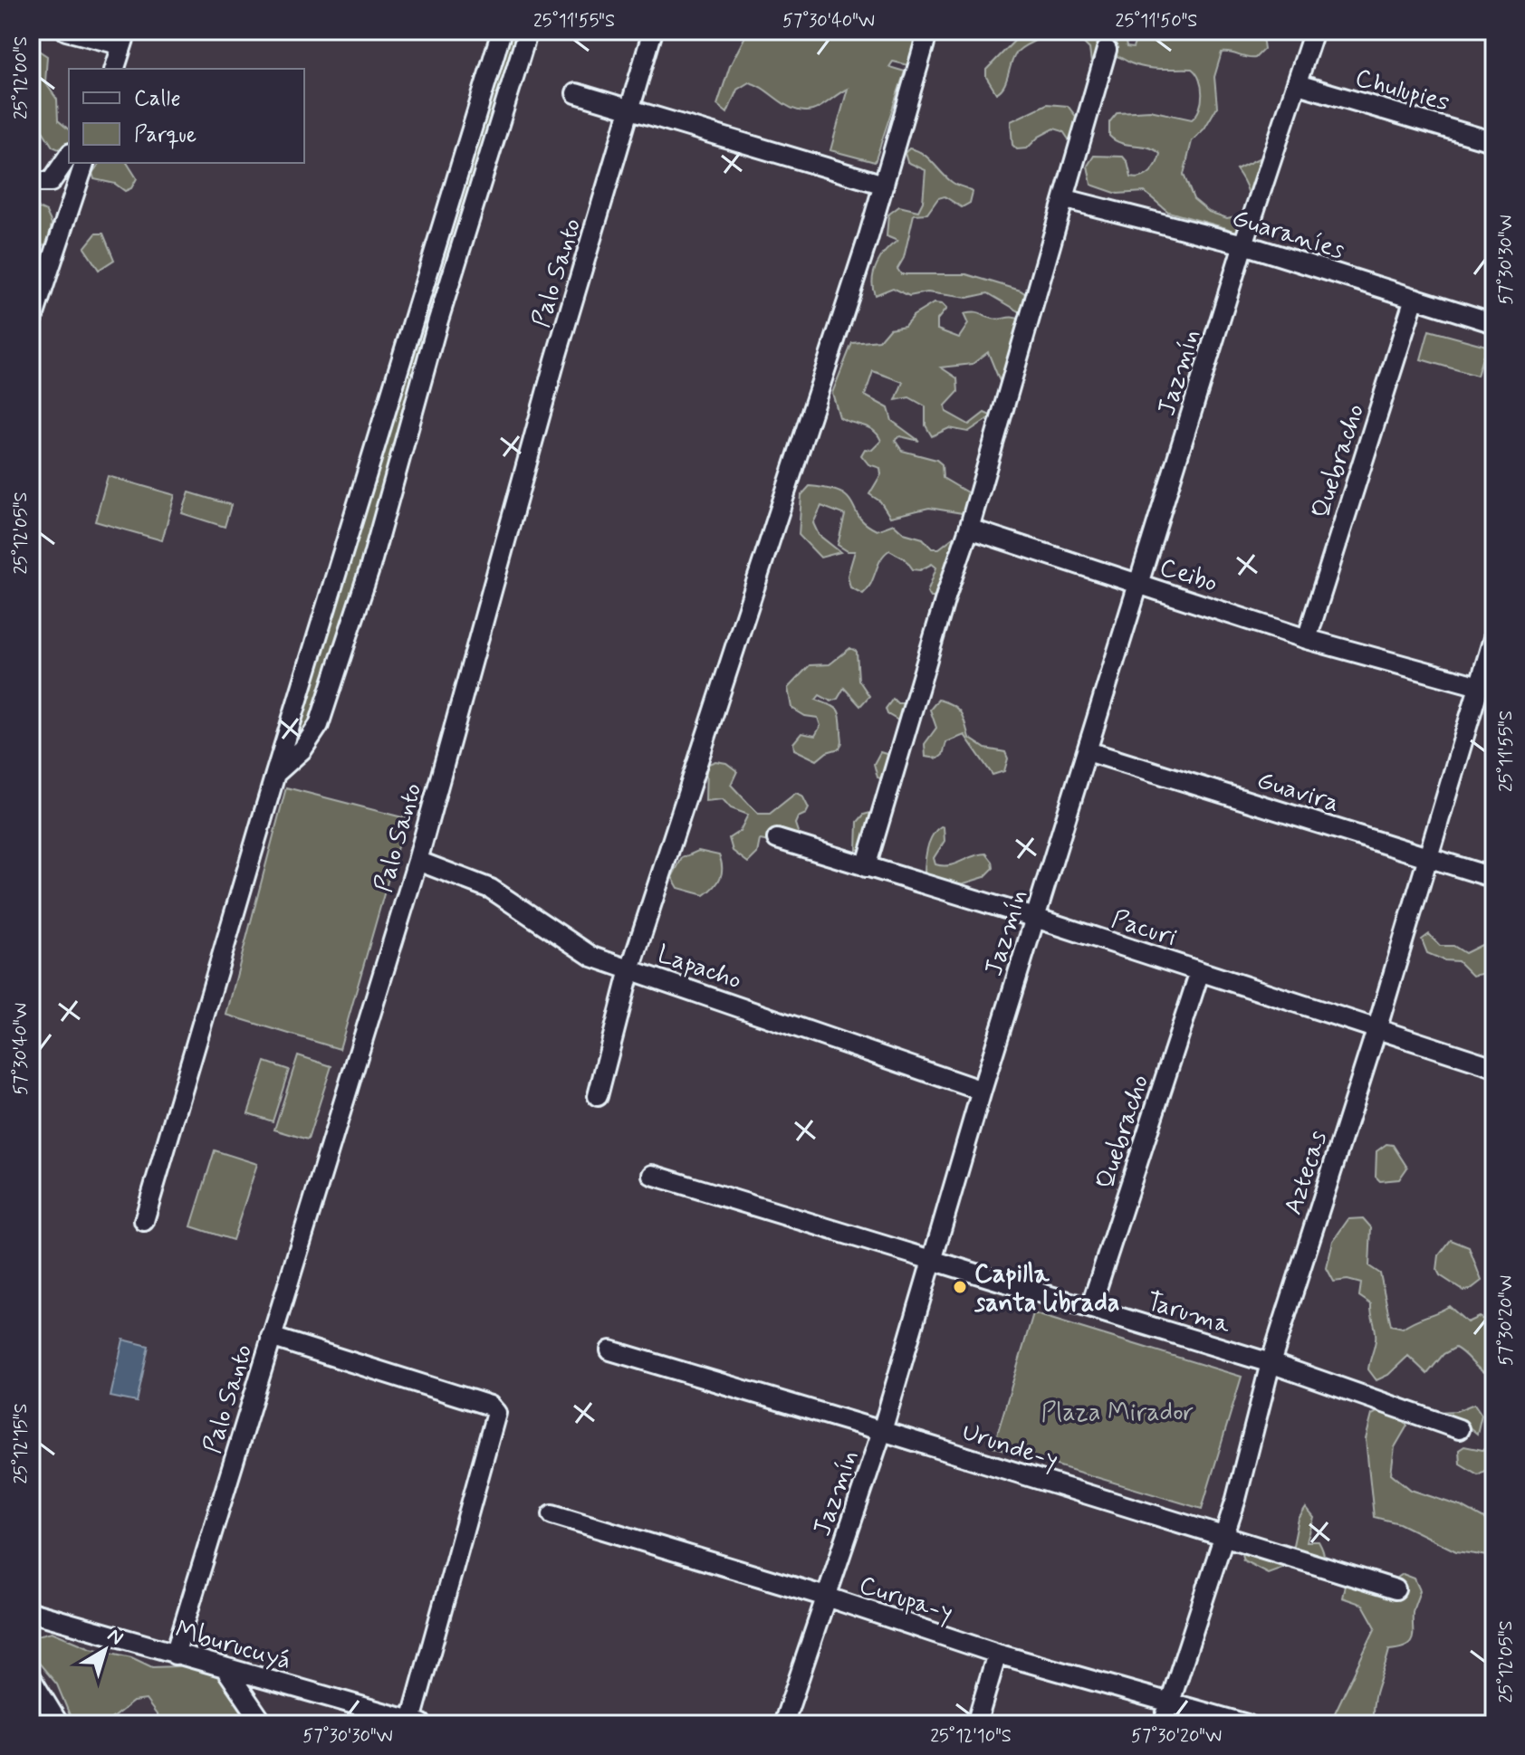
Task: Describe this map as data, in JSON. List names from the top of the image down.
{
  "streets": {
    "street": [
      "Chulupies",
      "Guaraníes",
      "Palo Santo",
      "Jazmín",
      "Quebracho",
      "Ceibo",
      "Guavira",
      "Pacuri",
      "Lapacho",
      "Aztecas",
      "Taruma",
      "Urunde-y",
      "Curupa-y",
      "Mburucuyá"
    ]
  },
  "crossings": [
    ["Chulupies", "Jazmín"],
    ["Guaraníes", "Jazmín"],
    ["Guaraníes", "Quebracho"],
    ["Palo Santo", "Lapacho"],
    ["Palo Santo", "Mburucuyá"],
    ["Jazmín", "Ceibo"],
    ["Jazmín", "Guavira"],
    ["Jazmín", "Pacuri"],
    ["Jazmín", "Lapacho"],
    ["Jazmín", "Taruma"],
    ["Jazmín", "Urunde-y"],
    ["Jazmín", "Curupa-y"],
    ["Quebracho", "Ceibo"],
    ["Quebracho", "Pacuri"],
    ["Quebracho", "Taruma"],
    ["Ceibo", "Aztecas"],
    ["Guavira", "Aztecas"],
    ["Pacuri", "Aztecas"],
    ["Aztecas", "Taruma"],
    ["Aztecas", "Urunde-y"],
    ["Aztecas", "Curupa-y"]
  ],
  "parks": ["Plaza Mirador"],
  "places": ["Capilla santa librada"],
  "legend": ["Calle", "Parque"],
  "north": "top right",
  "coordinates": [
    "25°11'55\"S",
    "57°30'40\"W",
    "25°11'50\"S",
    "25°12'00\"S",
    "57°30'30\"W",
    "25°12'05\"S",
    "57°30'20\"W",
    "25°12'15\"S",
    "25°12'10\"S"
  ]
}
